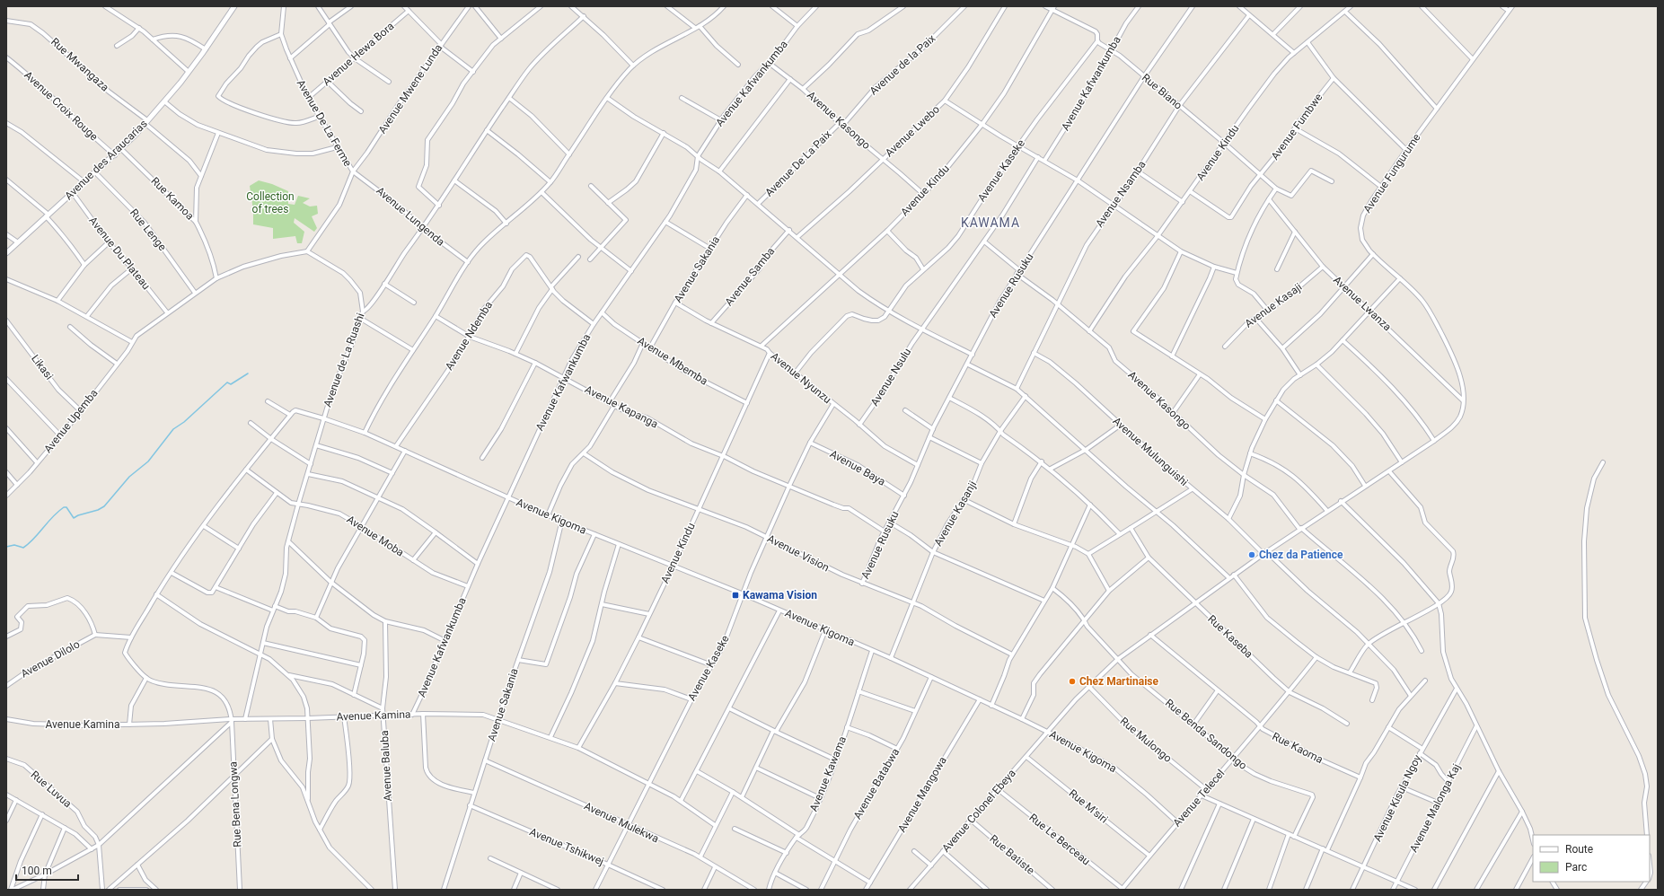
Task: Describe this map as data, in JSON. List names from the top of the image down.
{
  "streets": {
    "street": [
      "Avenue Hewa Bora",
      "Rue Mwangaza",
      "Avenue de la Paix",
      "Avenue Kafwankumba",
      "Avenue Mwene Lunda",
      "Rue Biano",
      "Avenue Croix Rouge",
      "Avenue Kasongo",
      "Avenue De La Ferme",
      "Avenue Fumbwe",
      "Avenue Lwebo",
      "Avenue Kindu",
      "Avenue des Araucarias",
      "Avenue De La Paix",
      "Avenue Kaseke",
      "Avenue Fungurume",
      "Avenue Nsamba",
      "Rue Kamoa",
      "Avenue Lungenda",
      "Rue Lenge",
      "Avenue Du Plateau",
      "Avenue Sakania",
      "Avenue Samba",
      "Avenue Rusuku",
      "Avenue Lwanza",
      "Avenue Kasaji",
      "Avenue Ndemba",
      "Avenue de La Ruashi",
      "Avenue Mbemba",
      "Likasi",
      "Avenue Nsulu",
      "Avenue Nyunzu",
      "Avenue Kapanga",
      "Avenue Upemba",
      "Avenue Mulunguishi",
      "Avenue Baya",
      "Avenue Kasanji",
      "Avenue Kigoma",
      "Avenue Moba",
      "Avenue Vision",
      "Rue Kaseba",
      "Avenue Dilolo",
      "Avenue Kamina",
      "Rue Benda Sandongo",
      "Rue Mulongo",
      "Rue Kaoma",
      "Avenue Baluba",
      "Avenue Kawama",
      "Avenue Batabwa",
      "Rue Luvua",
      "Avenue Mangowa",
      "Avenue Telecel",
      "Avenue Kisula Ngoy",
      "Rue Bena Longwa",
      "Rue M'siri",
      "Avenue Malonga Kaj",
      "Avenue Colonel Ebeya",
      "Avenue Mulekwa",
      "Rue Le Berceau",
      "Avenue Tshikwej",
      "Rue Batiste"
    ]
  },
  "crossings": [
    ["Avenue Hewa Bora", "Avenue De La Ferme"],
    ["Rue Mwangaza", "Avenue des Araucarias"],
    ["Avenue de la Paix", "Avenue Kasongo"],
    ["Avenue de la Paix", "Avenue De La Paix"],
    ["Avenue Kafwankumba", "Rue Biano"],
    ["Avenue Kafwankumba", "Avenue Kasongo"],
    ["Avenue Kafwankumba", "Avenue Ndemba"],
    ["Avenue Kafwankumba", "Avenue Mbemba"],
    ["Avenue Kafwankumba", "Avenue Kapanga"],
    ["Avenue Kafwankumba", "Avenue Kigoma"],
    ["Avenue Kafwankumba", "Avenue Moba"],
    ["Avenue Kafwankumba", "Avenue Kamina"],
    ["Avenue Mwene Lunda", "Avenue De La Ferme"],
    ["Avenue Mwene Lunda", "Avenue Lungenda"],
    ["Rue Biano", "Avenue Fumbwe"],
    ["Rue Biano", "Avenue Kindu"],
    ["Rue Biano", "Avenue Kaseke"],
    ["Rue Biano", "Avenue Nsamba"],
    ["Rue Biano", "Avenue Rusuku"],
    ["Avenue Croix Rouge", "Avenue des Araucarias"],
    ["Avenue Kasongo", "Avenue Lwebo"],
    ["Avenue Kasongo", "Avenue Kindu"],
    ["Avenue Kasongo", "Avenue De La Paix"],
    ["Avenue Kasongo", "Avenue Fungurume"],
    ["Avenue Kasongo", "Avenue Nsamba"],
    ["Avenue Kasongo", "Avenue Rusuku"],
    ["Avenue De La Ferme", "Avenue Lungenda"],
    ["Avenue De La Ferme", "Avenue de La Ruashi"],
    ["Avenue Fumbwe", "Avenue Kindu"],
    ["Avenue Kindu", "Avenue Mbemba"],
    ["Avenue Kindu", "Avenue Nyunzu"],
    ["Avenue Kindu", "Avenue Kapanga"],
    ["Avenue Kindu", "Avenue Kigoma"],
    ["Avenue Kindu", "Avenue Vision"],
    ["Avenue Kindu", "Avenue Kamina"],
    ["Avenue des Araucarias", "Rue Kamoa"],
    ["Avenue des Araucarias", "Rue Lenge"],
    ["Avenue des Araucarias", "Avenue Du Plateau"],
    ["Avenue Kaseke", "Avenue Nyunzu"],
    ["Avenue Kaseke", "Avenue Kapanga"],
    ["Avenue Kaseke", "Avenue Baya"],
    ["Avenue Kaseke", "Avenue Kigoma"],
    ["Avenue Kaseke", "Avenue Vision"],
    ["Avenue Kaseke", "Avenue Kamina"],
    ["Avenue Kaseke", "Avenue Mulekwa"],
    ["Avenue Kaseke", "Avenue Tshikwej"],
    ["Avenue Fungurume", "Avenue Lwanza"],
    ["Avenue Fungurume", "Avenue Mulunguishi"],
    ["Avenue Fungurume", "Avenue Colonel Ebeya"],
    ["Avenue Nsamba", "Avenue Mulunguishi"],
    ["Avenue Sakania", "Avenue Mbemba"],
    ["Avenue Sakania", "Avenue Nyunzu"],
    ["Avenue Sakania", "Avenue Kigoma"],
    ["Avenue Sakania", "Avenue Kamina"],
    ["Avenue Sakania", "Avenue Mulekwa"],
    ["Avenue Sakania", "Avenue Tshikwej"],
    ["Avenue Samba", "Avenue Nyunzu"],
    ["Avenue Rusuku", "Avenue Nyunzu"],
    ["Avenue Rusuku", "Avenue Kapanga"],
    ["Avenue Rusuku", "Avenue Baya"],
    ["Avenue Rusuku", "Avenue Vision"],
    ["Avenue Lwanza", "Avenue Kasaji"],
    ["Avenue Ndemba", "Avenue Kapanga"],
    ["Avenue Ndemba", "Avenue Kigoma"],
    ["Avenue de La Ruashi", "Avenue Kigoma"],
    ["Avenue de La Ruashi", "Avenue Moba"],
    ["Avenue de La Ruashi", "Avenue Kamina"],
    ["Likasi", "Avenue Upemba"],
    ["Avenue Nsulu", "Avenue Nyunzu"],
    ["Avenue Mulunguishi", "Avenue Colonel Ebeya"],
    ["Avenue Kasanji", "Avenue Kigoma"],
    ["Avenue Kasanji", "Avenue Vision"],
    ["Avenue Kigoma", "Avenue Kawama"],
    ["Avenue Kigoma", "Avenue Batabwa"],
    ["Avenue Kigoma", "Avenue Mangowa"],
    ["Avenue Kigoma", "Avenue Telecel"],
    ["Avenue Kigoma", "Avenue Colonel Ebeya"],
    ["Rue Kaseba", "Avenue Telecel"],
    ["Rue Kaseba", "Avenue Colonel Ebeya"],
    ["Avenue Kamina", "Avenue Baluba"],
    ["Avenue Kamina", "Rue Bena Longwa"],
    ["Rue Benda Sandongo", "Avenue Telecel"],
    ["Rue Benda Sandongo", "Avenue Colonel Ebeya"],
    ["Rue Mulongo", "Avenue Telecel"],
    ["Rue Mulongo", "Avenue Colonel Ebeya"],
    ["Rue Kaoma", "Avenue Telecel"],
    ["Rue Kaoma", "Avenue Colonel Ebeya"],
    ["Avenue Telecel", "Rue M'siri"],
    ["Avenue Telecel", "Rue Le Berceau"],
    ["Rue M'siri", "Avenue Colonel Ebeya"],
    ["Avenue Colonel Ebeya", "Rue Le Berceau"],
    ["Avenue Colonel Ebeya", "Rue Batiste"]
  ],
  "districts": ["KAWAMA"],
  "parks": ["Collection of trees"],
  "places": {
    "other": ["Chez da Patience", "Chez Martinaise"],
    "transit": ["Kawama Vision"]
  },
  "legend": ["Route", "Parc"],
  "scale_bar": "100 m"
}
